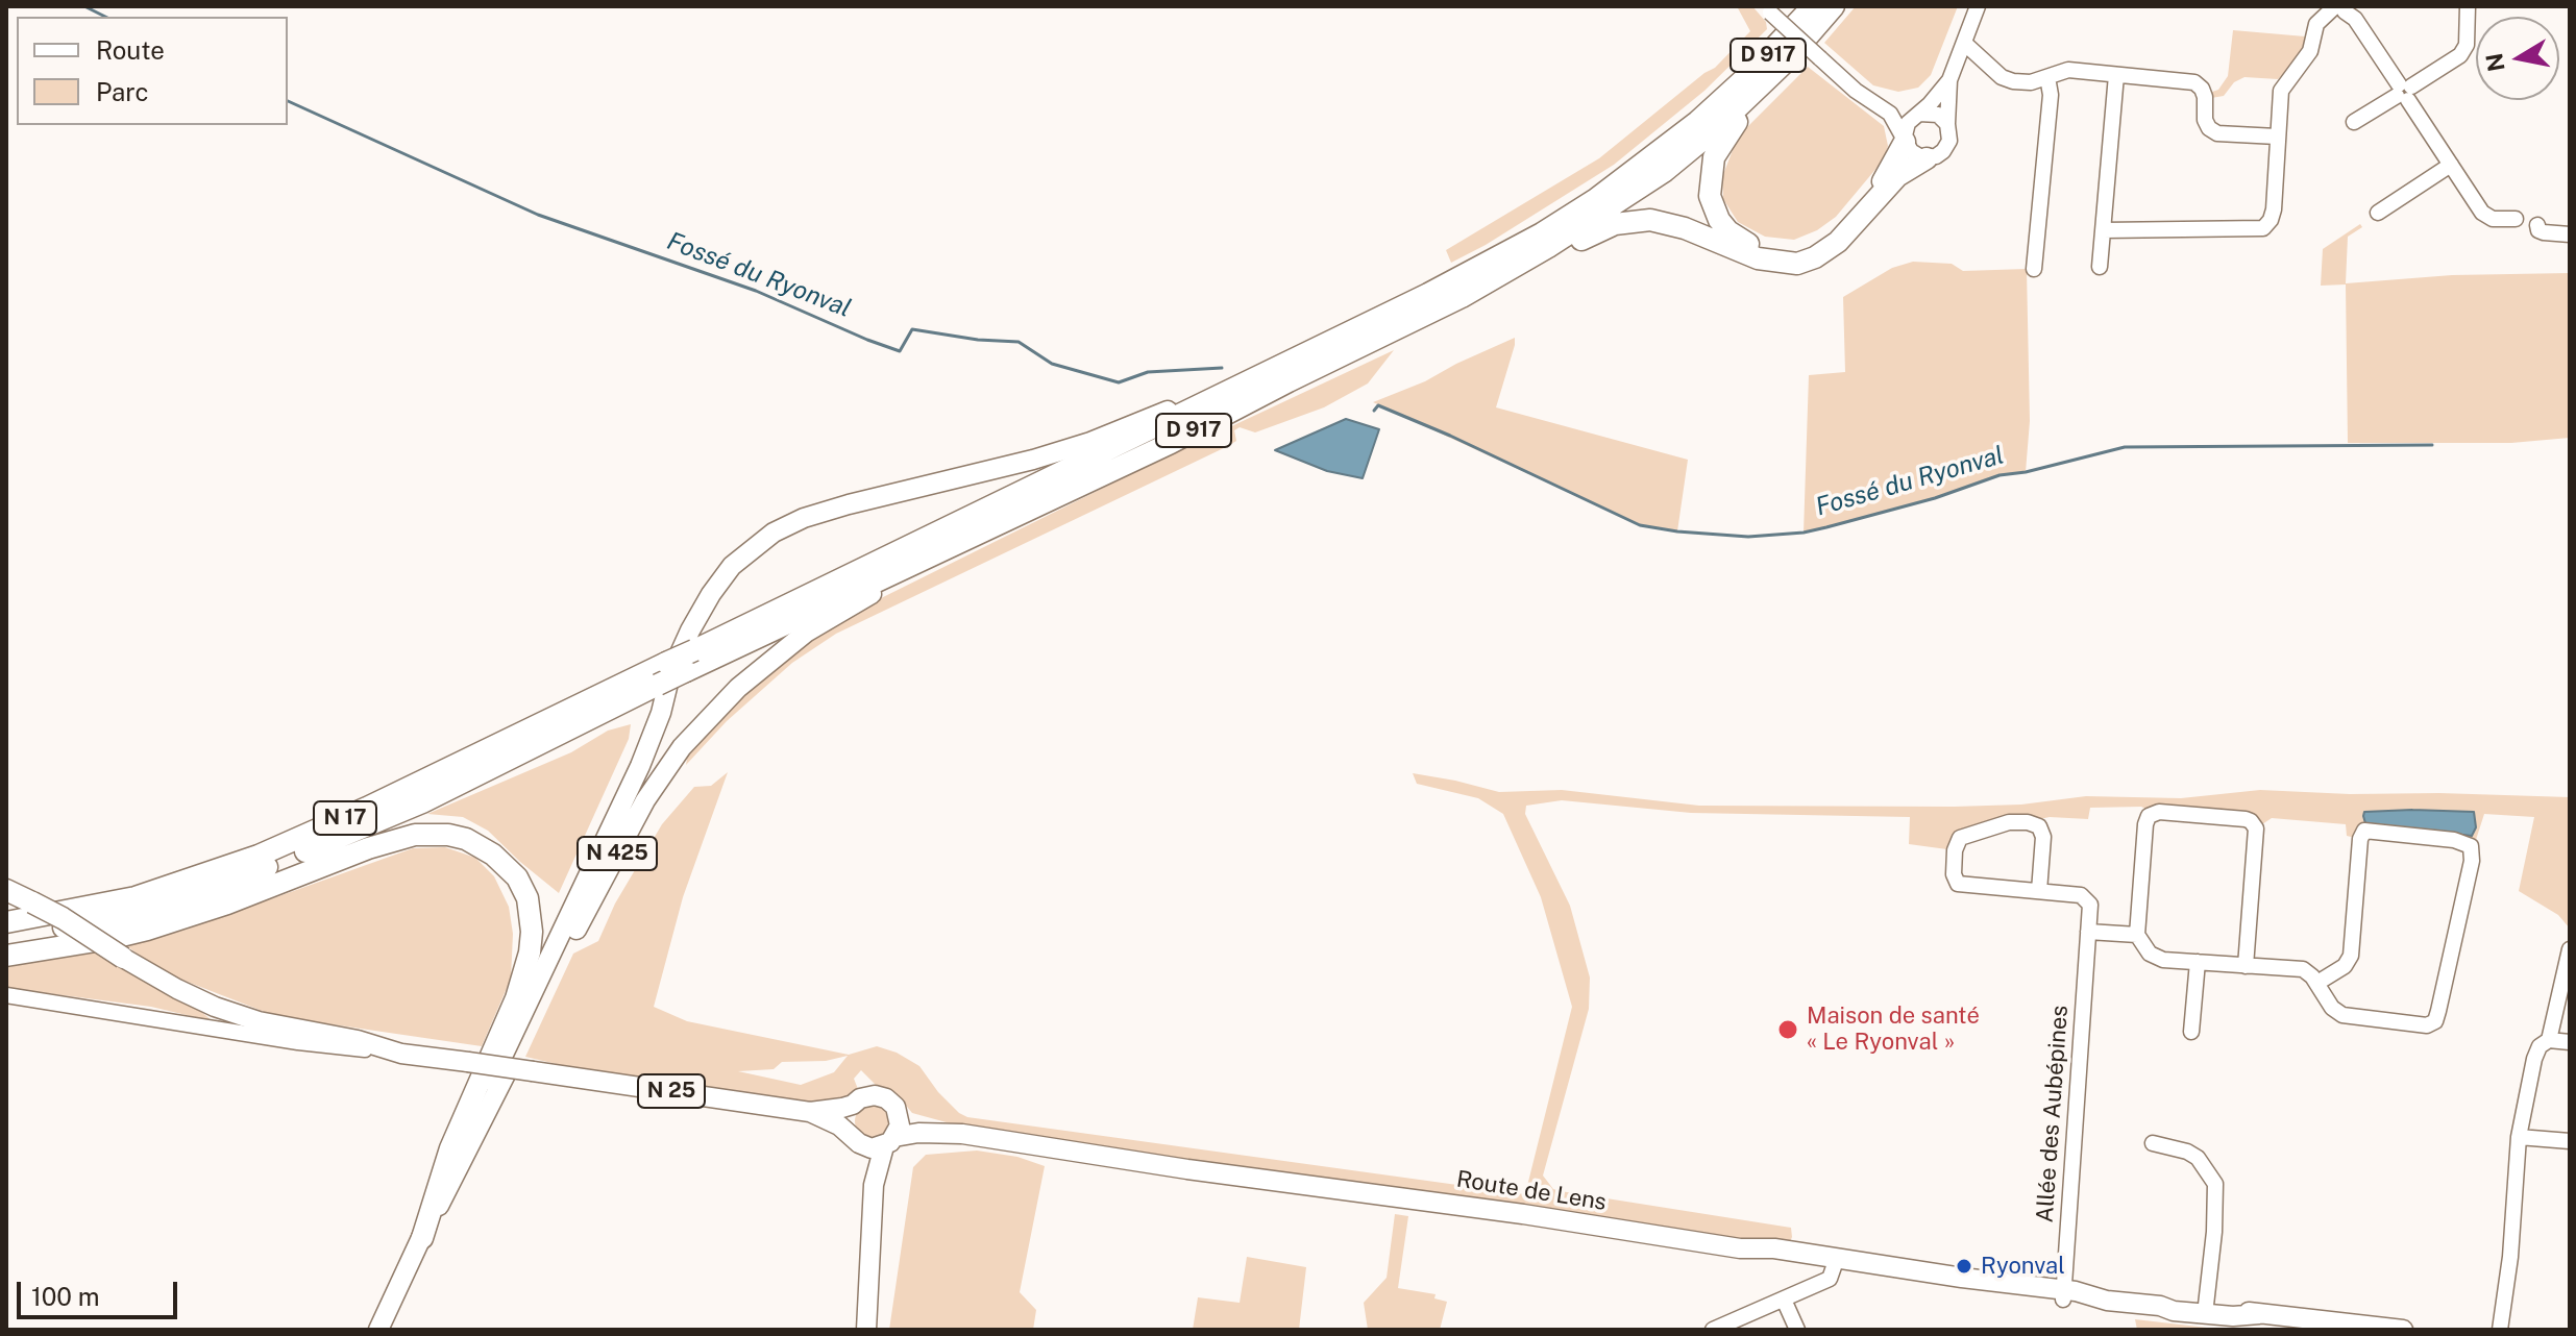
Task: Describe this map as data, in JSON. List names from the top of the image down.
{
  "streets": {
    "highway": ["D 917", "N 17"],
    "main road": ["N 425", "N 25", "Route de Lens"],
    "street": ["Allée des Aubépines"]
  },
  "crossings": [
    ["D 917", "N 17"],
    ["D 917", "N 425"],
    ["N 25", "Route de Lens"],
    ["Allée des Aubépines", "Route de Lens"]
  ],
  "water": ["Fossé du Ryonval"],
  "places": ["Maison de santé « Le Ryonval »", "Ryonval"],
  "legend": ["Route", "Parc"],
  "scale_bar": "100 m",
  "north": "left"
}
